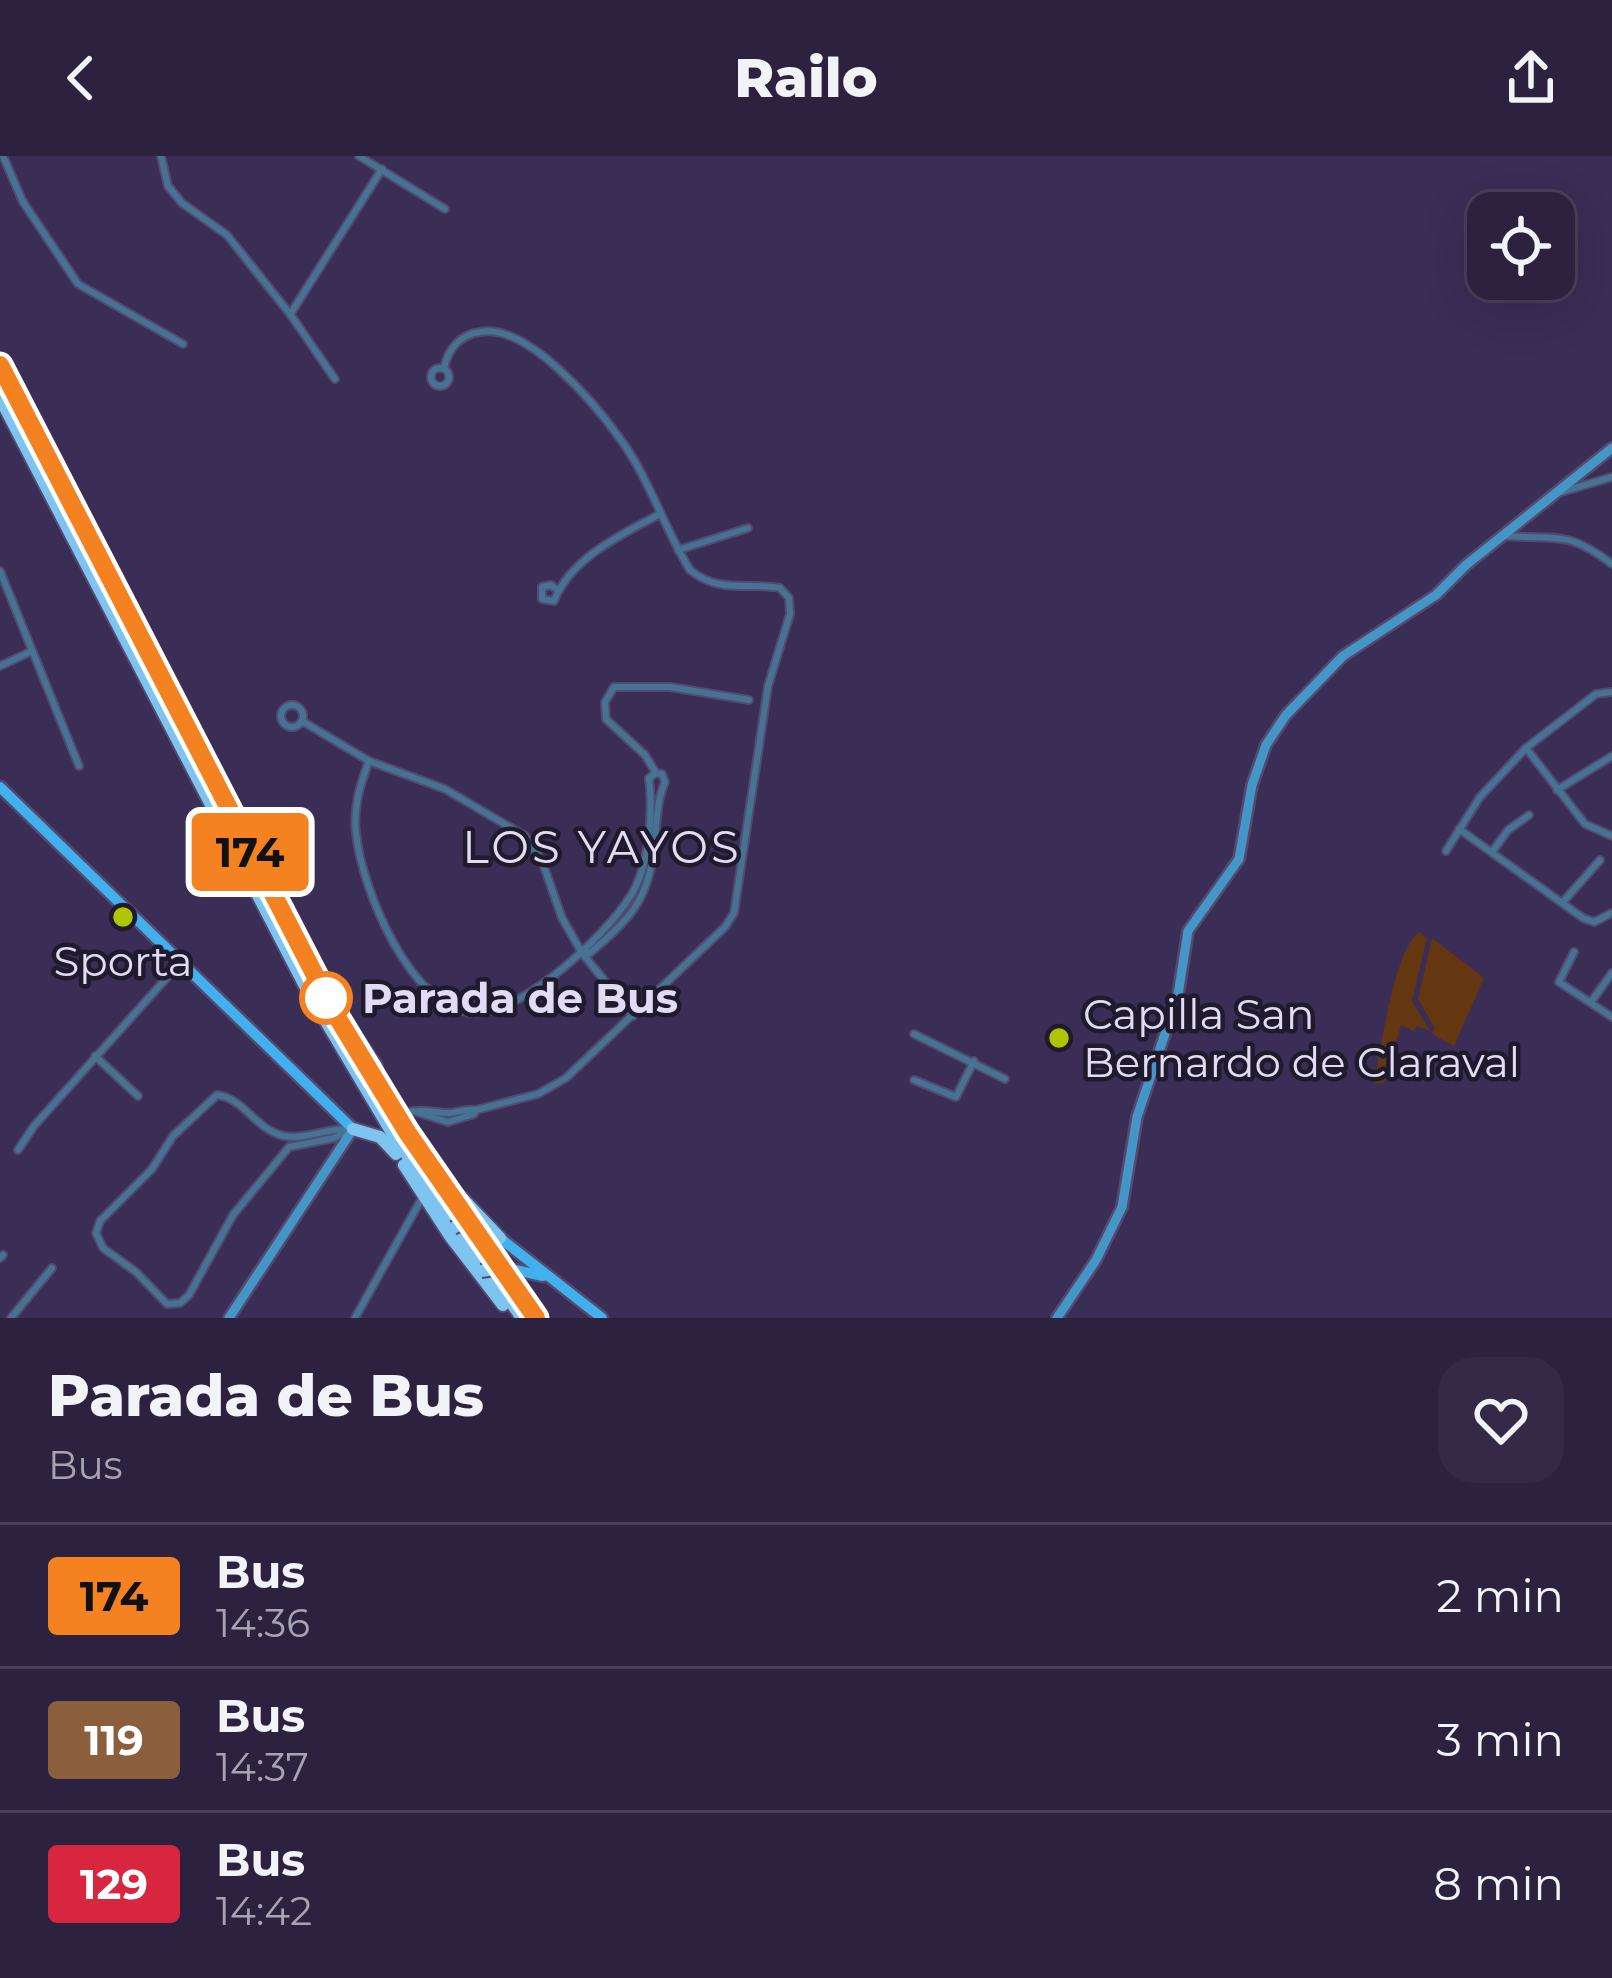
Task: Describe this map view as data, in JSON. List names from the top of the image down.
{
  "districts": ["LOS YAYOS"],
  "places": ["Sporta", "Parada de Bus", "Capilla San Bernardo de Claraval"],
  "lines": ["bus line 174"],
  "page": {
    "header": "Railo",
    "on_map": "174",
    "heading": ["Parada de Bus", "Bus"],
    "list": [
      {
        "mark": "174",
        "name": "Bus",
        "note": "14:36",
        "value": "2 min"
      },
      {
        "mark": "119",
        "name": "Bus",
        "note": "14:37",
        "value": "3 min"
      },
      {
        "mark": "129",
        "name": "Bus",
        "note": "14:42",
        "value": "8 min"
      }
    ]
  }
}
